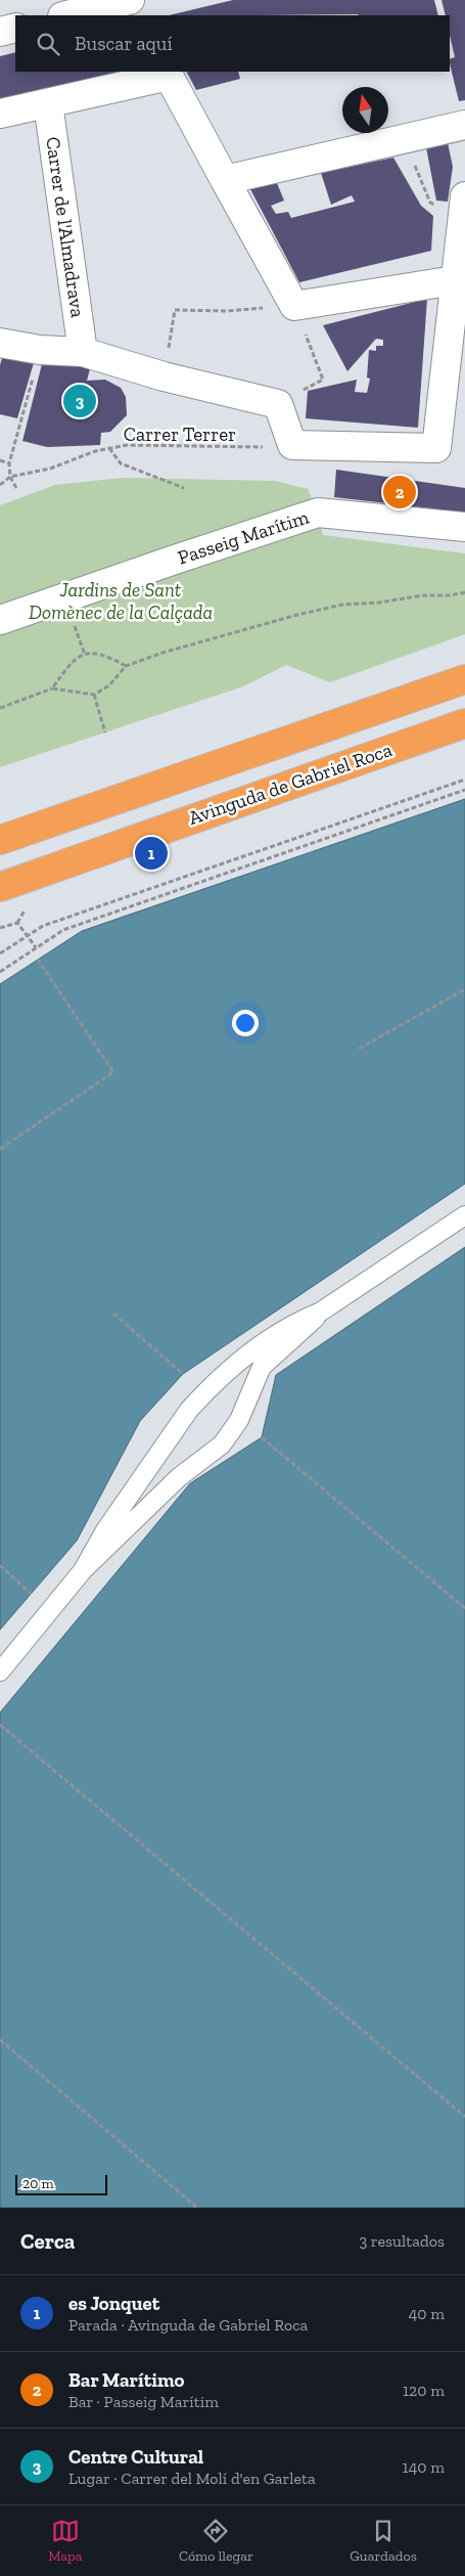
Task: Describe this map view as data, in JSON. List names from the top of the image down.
{
  "streets": {
    "highway": ["Avinguda de Gabriel Roca"],
    "street": ["Carrer de l'Almadrava", "Passeig Marítim"],
    "path": ["Carrer Terrer"]
  },
  "parks": ["Jardins de Sant Domènec de la Calçada"],
  "scale_bar": "20 m",
  "north": "top",
  "page": {
    "search": "Buscar aquí",
    "pins": ["3", "2", "1"],
    "scale": "20 m",
    "heading": ["Cerca", "3 resultados"],
    "list": [
      {
        "mark": "1",
        "name": "es Jonquet",
        "note": "Parada · Avinguda de Gabriel Roca",
        "value": "40 m"
      },
      {
        "mark": "2",
        "name": "Bar Marítimo",
        "note": "Bar · Passeig Marítim",
        "value": "120 m"
      },
      {
        "mark": "3",
        "name": "Centre Cultural",
        "note": "Lugar · Carrer del Molí d'en Garleta",
        "value": "140 m"
      }
    ],
    "nav": ["Mapa", "Cómo llegar", "Guardados"]
  }
}
